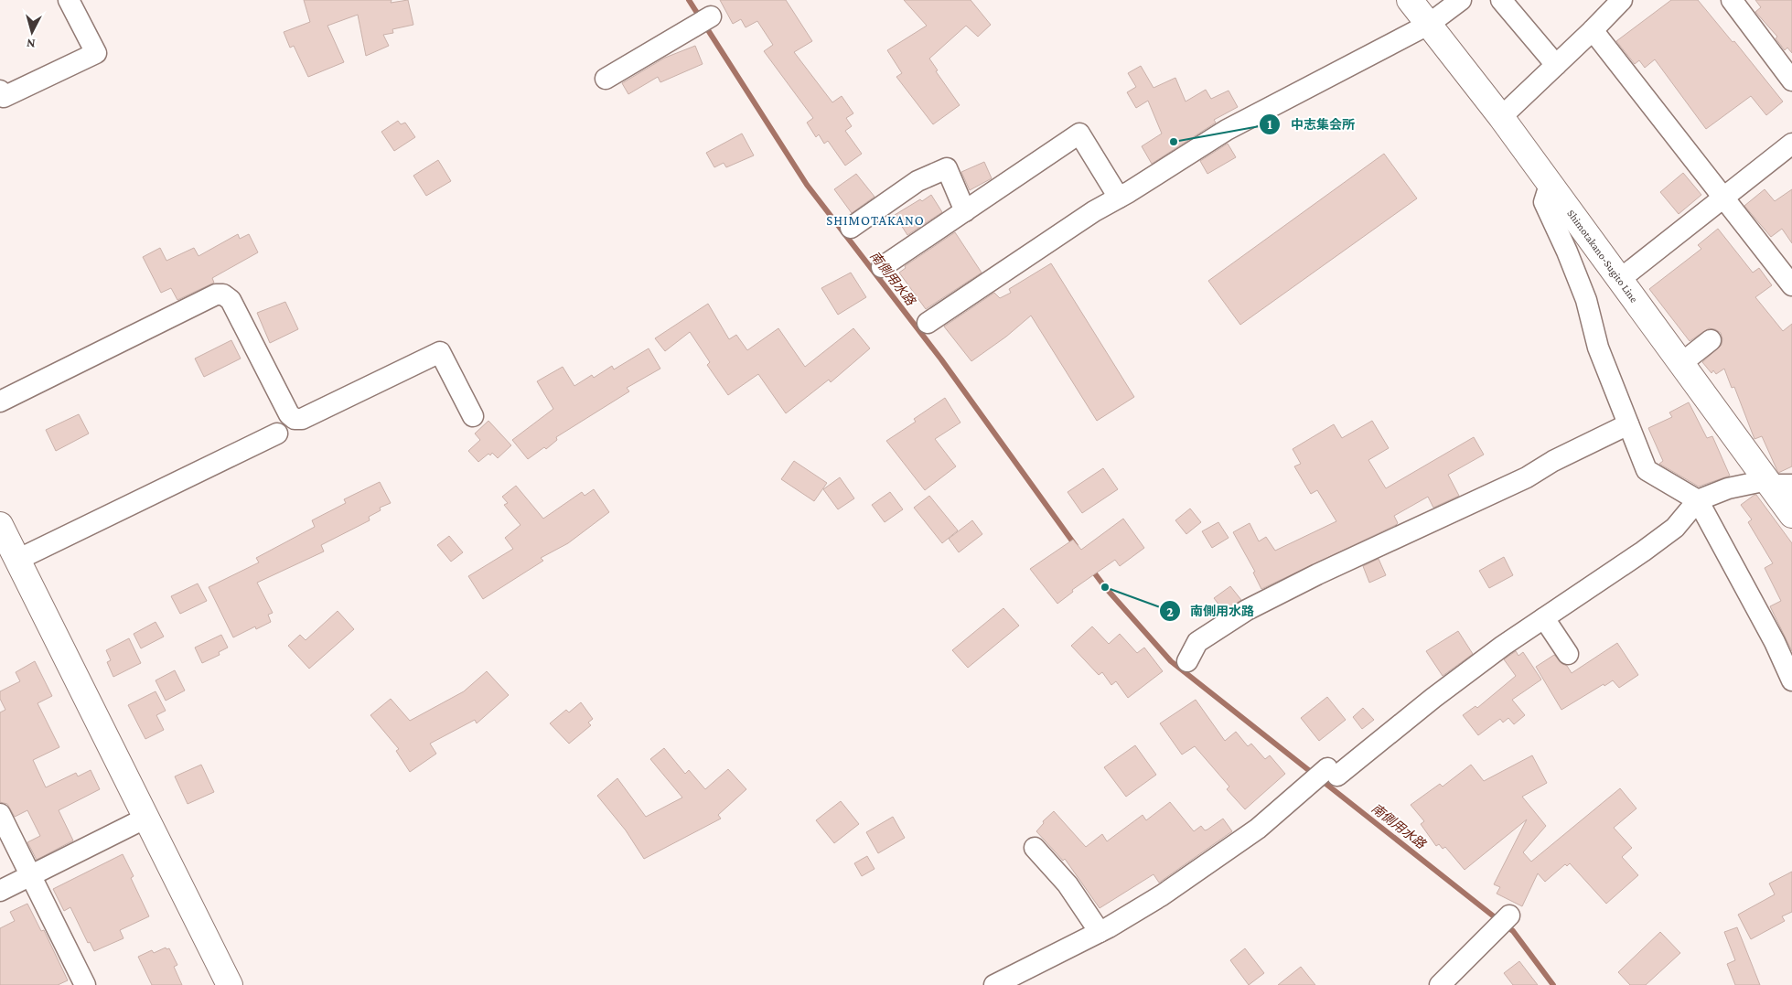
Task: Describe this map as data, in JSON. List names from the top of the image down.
{
  "streets": {
    "main road": ["Shimotakano-Sugito Line"]
  },
  "districts": ["SHIMOTAKANO"],
  "water": ["南側用水路"],
  "places": ["中志集会所", "南側用水路"],
  "north": "bottom"
}
